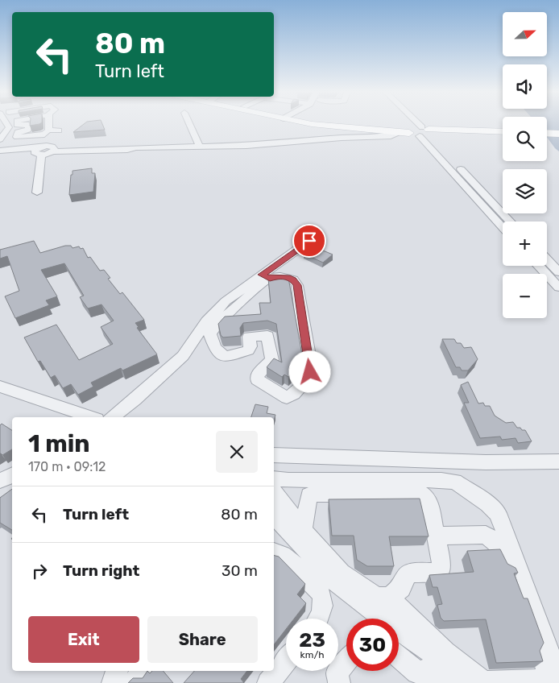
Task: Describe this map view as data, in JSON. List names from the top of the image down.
{
  "north": "right",
  "page": {
    "map_buttons": ["+", "−"],
    "turn": ["80 m", "Turn left"],
    "heading": ["1 min", "170 m · 09:12"],
    "list": [
      {
        "name": "Turn left",
        "value": "80 m"
      },
      {
        "name": "Turn right",
        "value": "30 m"
      }
    ],
    "buttons": ["Exit", "Share"],
    "speed": "23 km/h",
    "limit": "30"
  }
}
